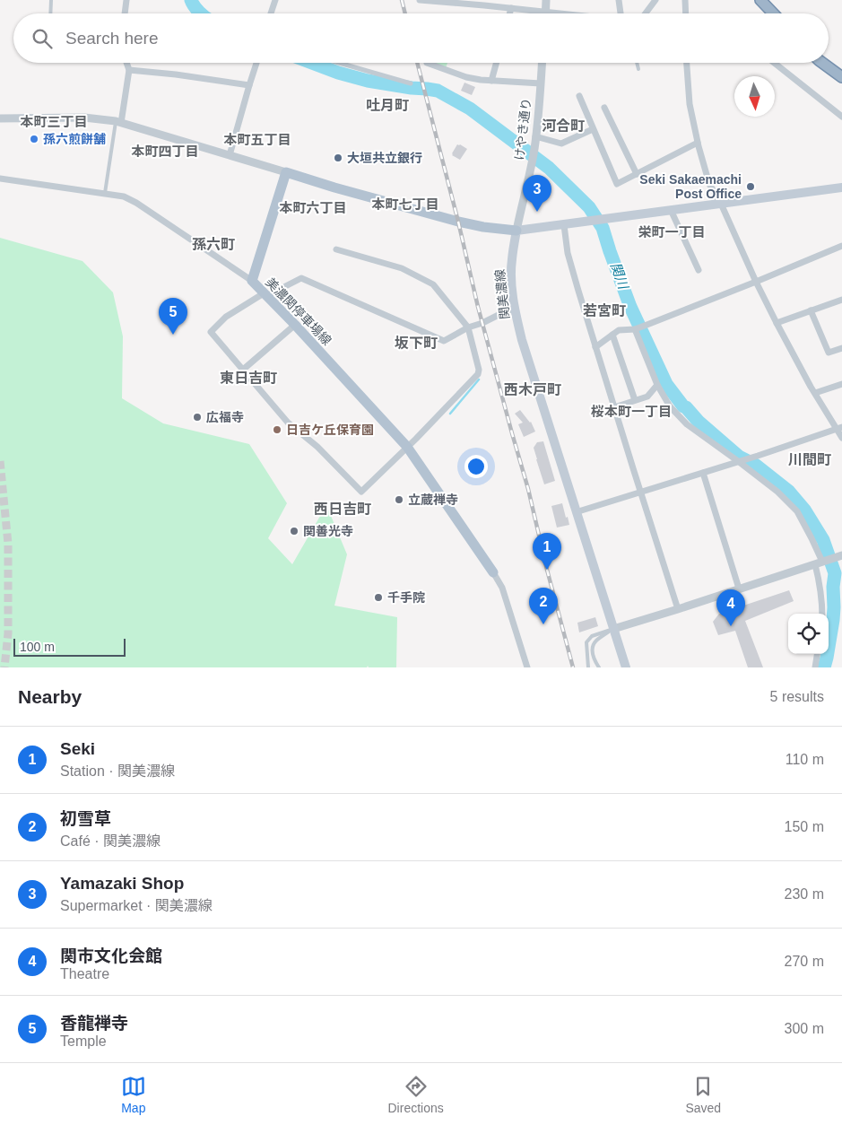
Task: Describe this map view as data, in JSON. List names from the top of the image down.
{
  "streets": {
    "main road": ["関美濃線", "美濃関停車場線"],
    "street": ["けやき通り"]
  },
  "crossings": [
    ["けやき通り", "関美濃線"]
  ],
  "districts": [
    "吐月町",
    "本町三丁目",
    "河合町",
    "本町五丁目",
    "本町四丁目",
    "本町七丁目",
    "本町六丁目",
    "栄町一丁目",
    "孫六町",
    "若宮町",
    "坂下町",
    "東日吉町",
    "西木戸町",
    "桜本町一丁目",
    "川間町",
    "西日吉町"
  ],
  "water": ["関川"],
  "places": [
    "孫六煎餅舗",
    "大垣共立銀行",
    "Seki Sakaemachi Post Office",
    "広福寺",
    "日吉ケ丘保育園",
    "立蔵禅寺",
    "関善光寺",
    "千手院"
  ],
  "scale_bar": "100 m",
  "north": "bottom",
  "page": {
    "search": "Search here",
    "pins": [
      "3",
      "5",
      "1",
      "2",
      "4"
    ],
    "scale": "100 m",
    "heading": ["Nearby", "5 results"],
    "list": [
      {
        "mark": "1",
        "name": "Seki",
        "note": "Station · 関美濃線",
        "value": "110 m"
      },
      {
        "mark": "2",
        "name": "初雪草",
        "note": "Café · 関美濃線",
        "value": "150 m"
      },
      {
        "mark": "3",
        "name": "Yamazaki Shop",
        "note": "Supermarket · 関美濃線",
        "value": "230 m"
      },
      {
        "mark": "4",
        "name": "関市文化会館",
        "note": "Theatre",
        "value": "270 m"
      },
      {
        "mark": "5",
        "name": "香龍禅寺",
        "note": "Temple",
        "value": "300 m"
      }
    ],
    "nav": ["Map", "Directions", "Saved"]
  }
}
